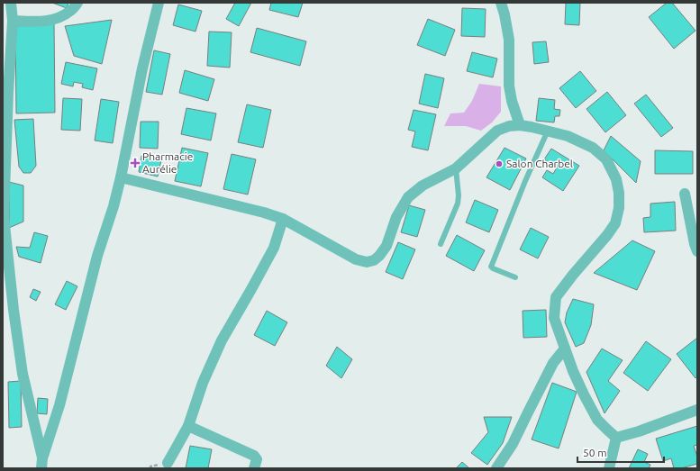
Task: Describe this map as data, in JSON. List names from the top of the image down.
{
  "places": {
    "health": ["Pharmacie Aurélie"],
    "other": ["Salon Charbel"]
  },
  "scale_bar": "50 m"
}
